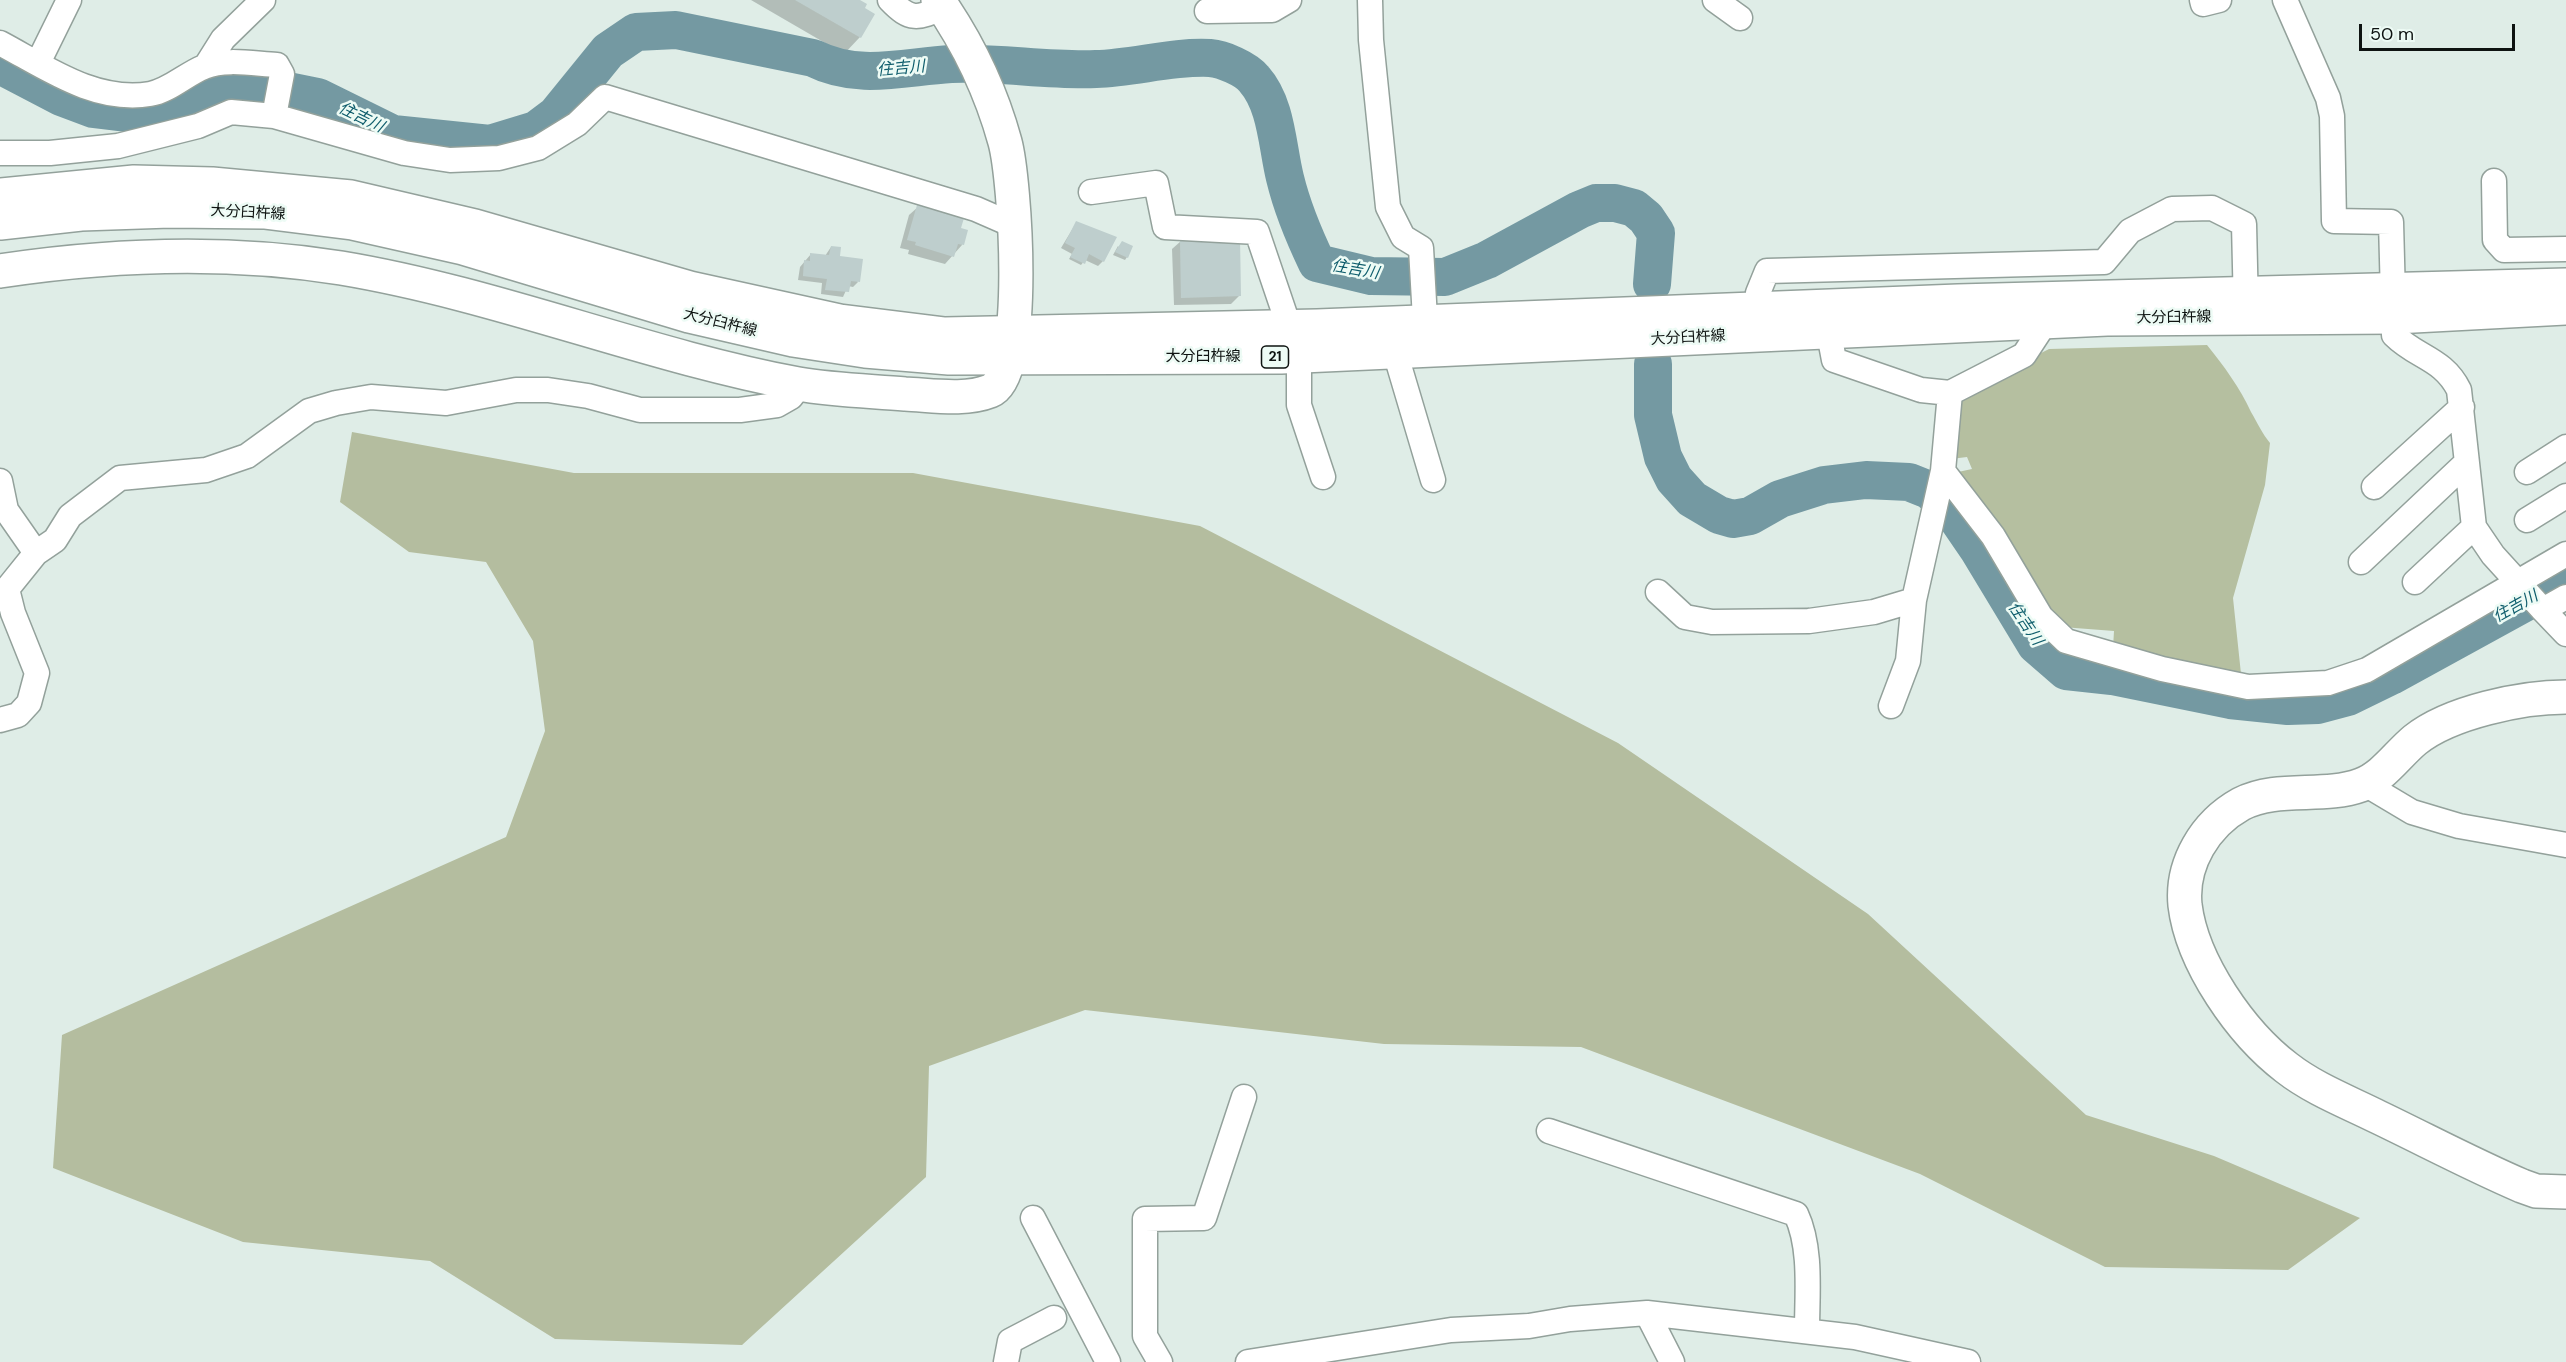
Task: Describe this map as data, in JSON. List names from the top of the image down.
{
  "streets": {
    "main road": ["大分臼杵線", "21"]
  },
  "water": ["住吉川"],
  "scale_bar": "50 m"
}
